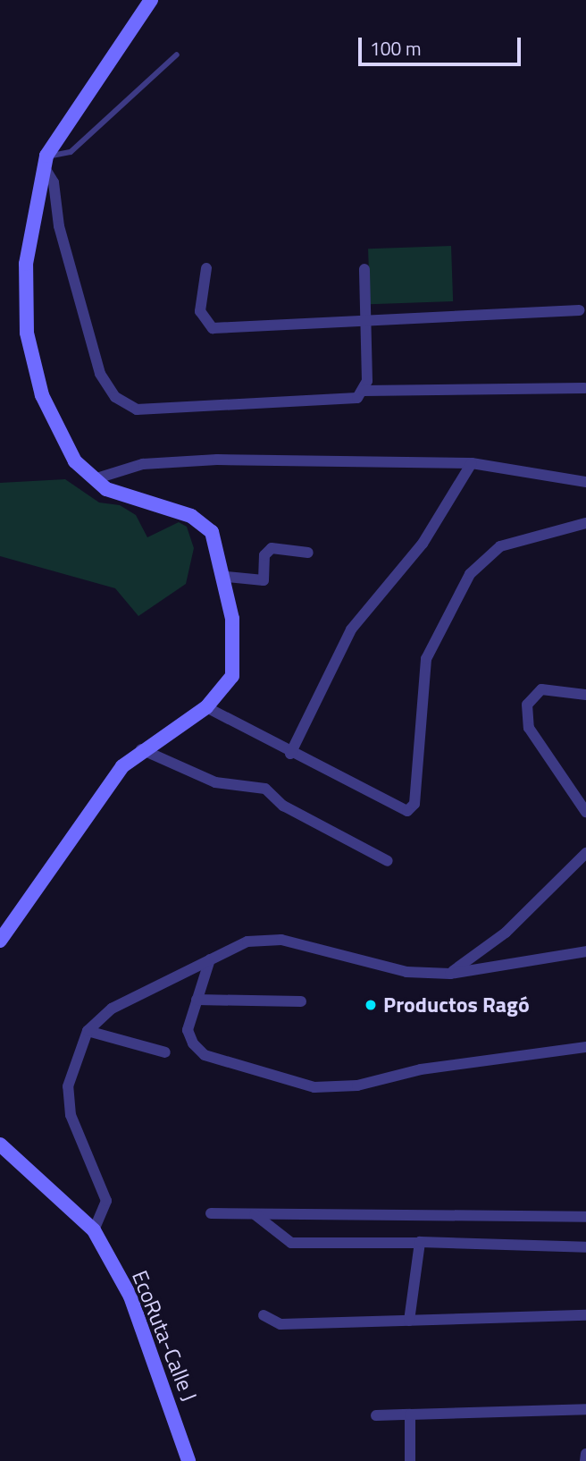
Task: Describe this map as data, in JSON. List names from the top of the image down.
{
  "streets": {
    "main road": ["EcoRuta-Calle J"]
  },
  "places": ["Productos Ragó"],
  "scale_bar": "100 m"
}
